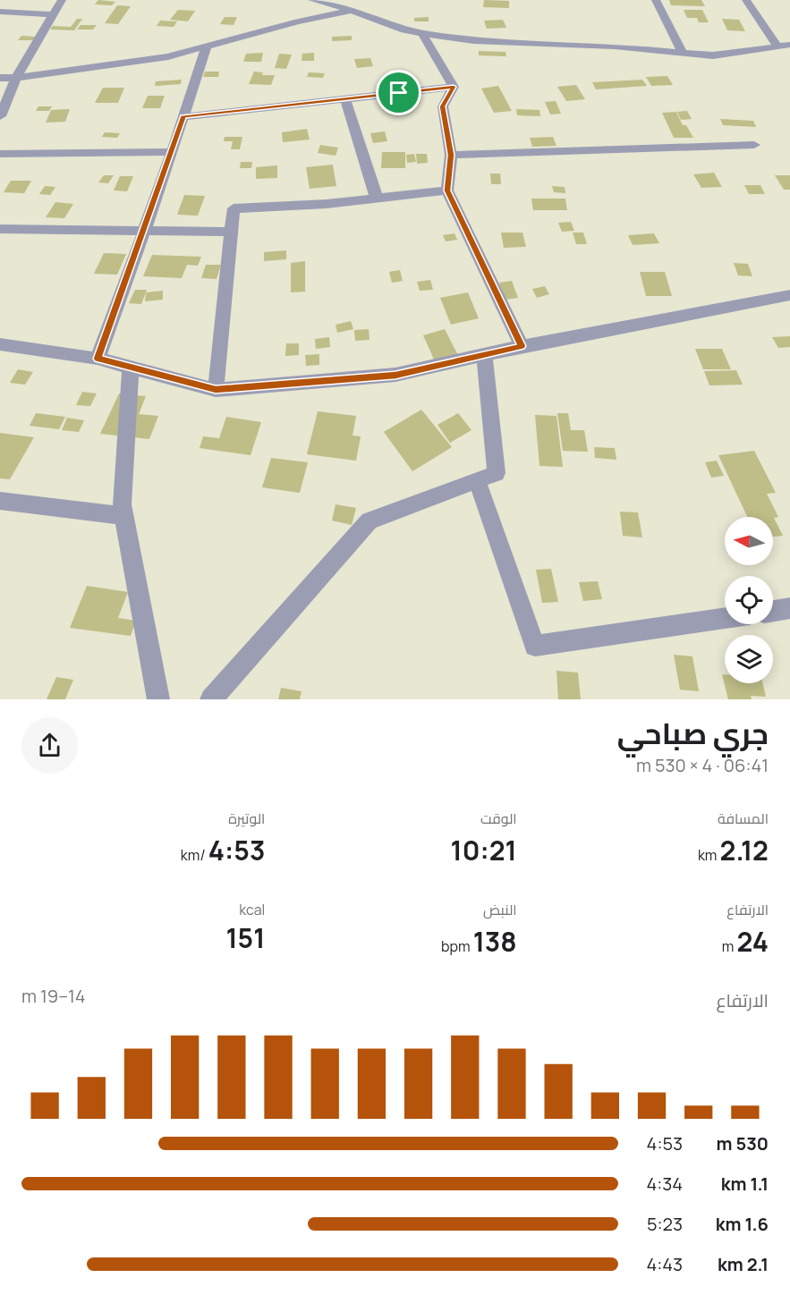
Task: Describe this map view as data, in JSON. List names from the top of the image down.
{
  "north": "left",
  "page": {
    "heading": ["جري صباحي", "06:41 · 4 × 530 m"],
    "stats": [
      ["المسافة", "2.12 km"],
      ["الوقت", "10:21"],
      ["الوتيرة", "4:53 /km"],
      ["الارتفاع", "24 m"],
      ["النبض", "138 bpm"],
      ["kcal", "151"]
    ],
    "chart": ["الارتفاع", "14–19 m"],
    "list": [
      {
        "name": "530 m",
        "note": "4:53"
      },
      {
        "name": "1.1 km",
        "note": "4:34"
      },
      {
        "name": "1.6 km",
        "note": "5:23"
      },
      {
        "name": "2.1 km",
        "note": "4:43"
      }
    ]
  }
}
